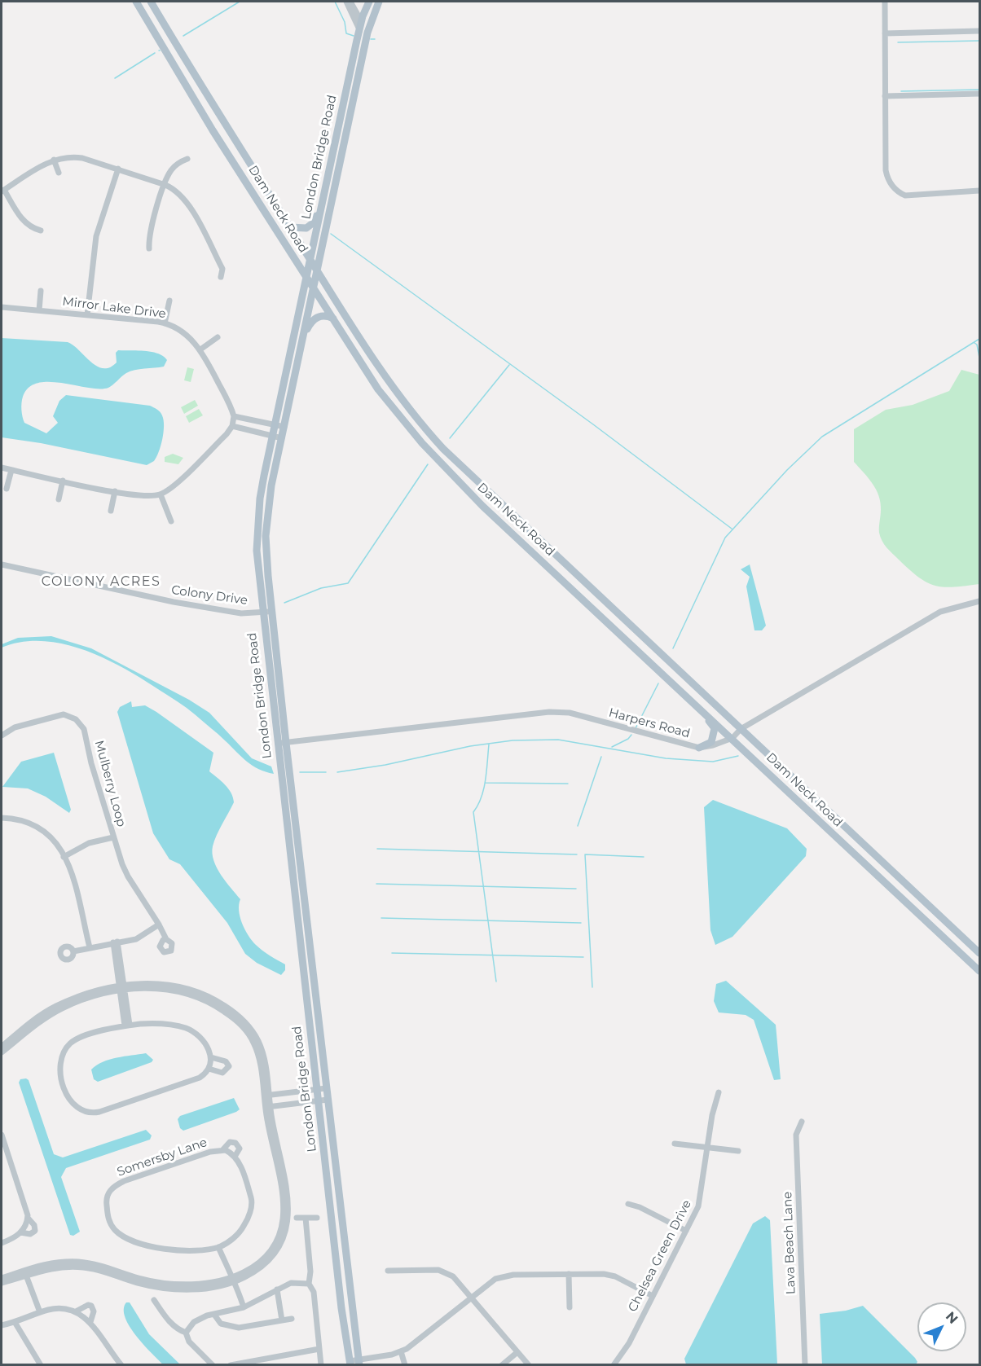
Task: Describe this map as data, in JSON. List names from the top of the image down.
{
  "streets": {
    "main road": ["London Bridge Road", "Dam Neck Road"],
    "street": [
      "Mirror Lake Drive",
      "Colony Drive",
      "Harpers Road",
      "Mulberry Loop",
      "Somersby Lane",
      "Lava Beach Lane",
      "Chelsea Green Drive"
    ]
  },
  "crossings": [
    ["London Bridge Road", "Dam Neck Road"],
    ["London Bridge Road", "Colony Drive"],
    ["London Bridge Road", "Harpers Road"],
    ["Dam Neck Road", "Harpers Road"]
  ],
  "districts": ["COLONY ACRES"],
  "north": "top right"
}
